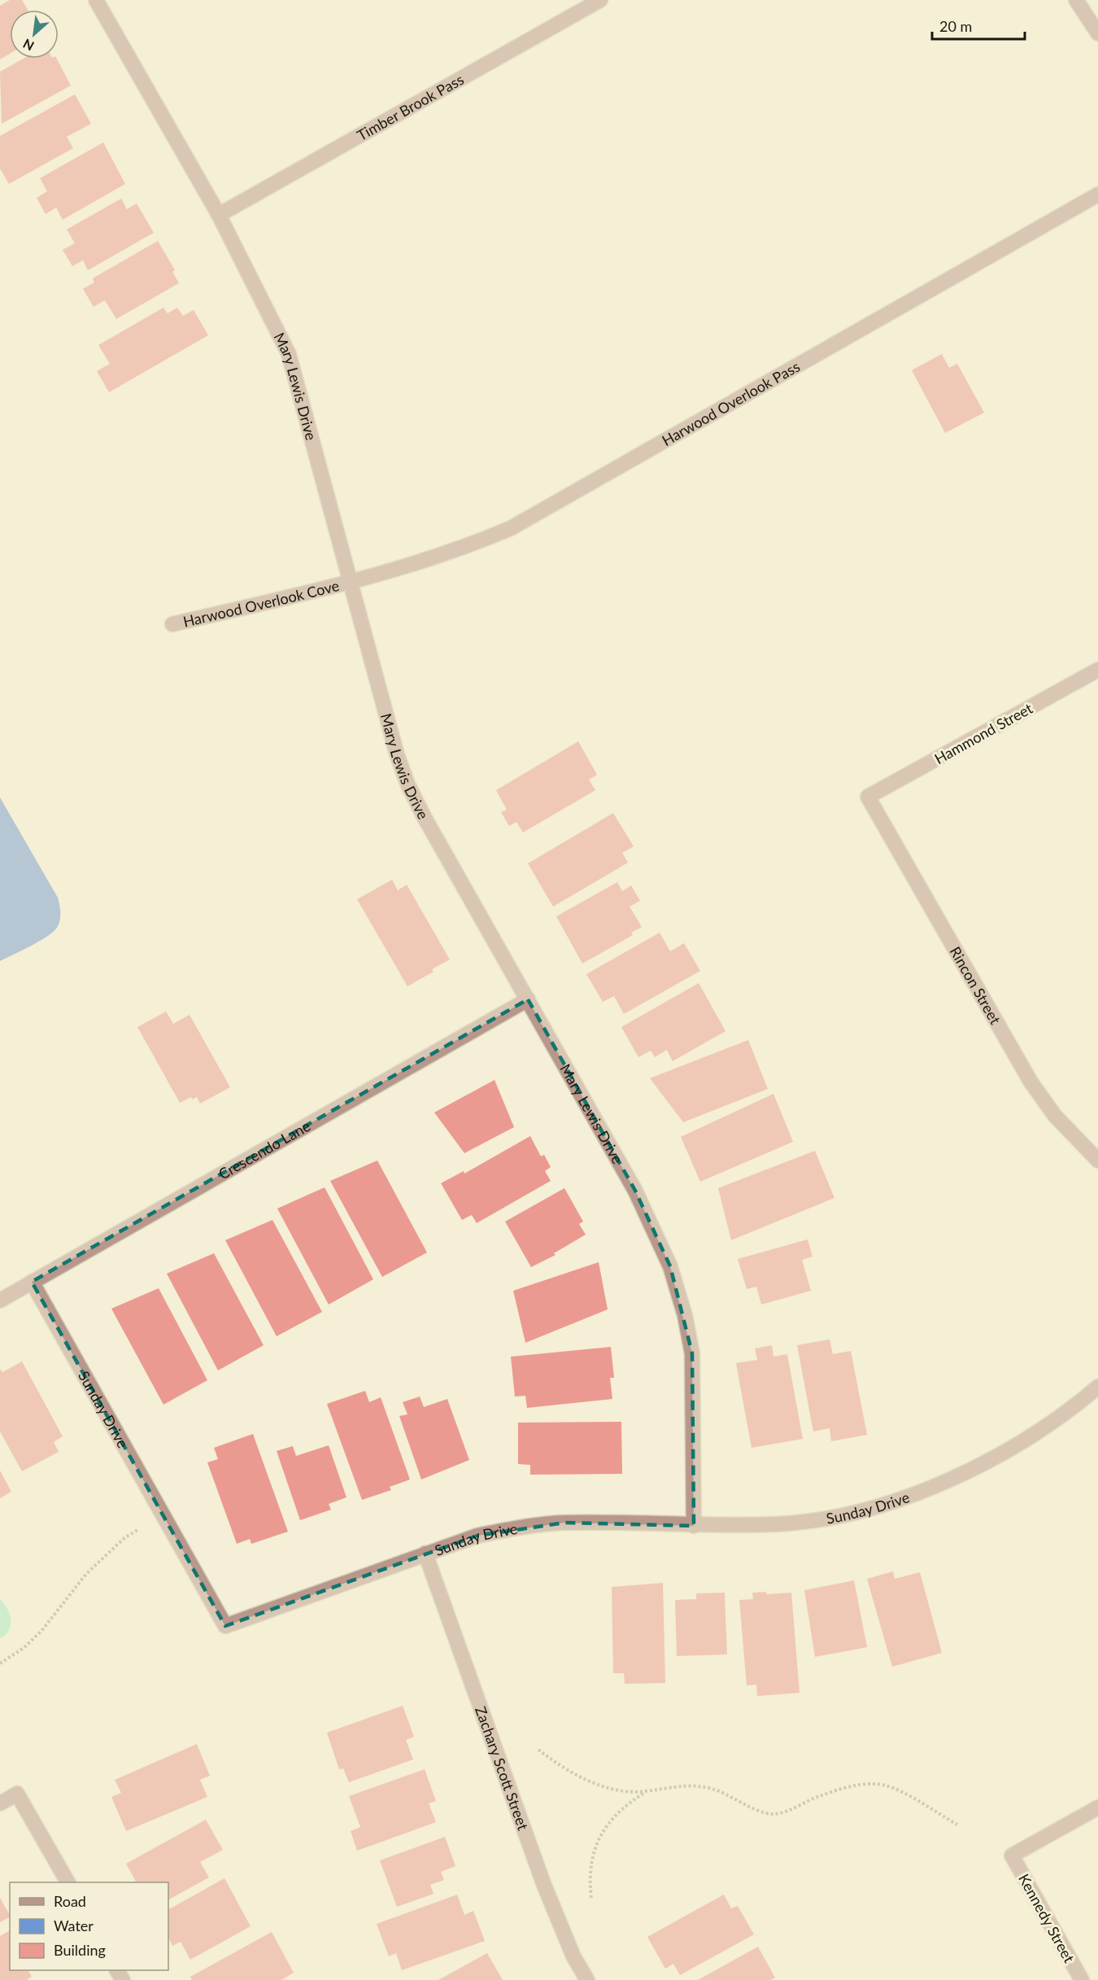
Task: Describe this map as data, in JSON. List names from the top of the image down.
{
  "streets": {
    "street": [
      "Timber Brook Pass",
      "Mary Lewis Drive",
      "Harwood Overlook Pass",
      "Harwood Overlook Cove",
      "Hammond Street",
      "Rincon Street",
      "Crescendo Lane",
      "Sunday Drive",
      "Zachary Scott Street",
      "Kennedy Street"
    ]
  },
  "crossings": [
    ["Timber Brook Pass", "Mary Lewis Drive"],
    ["Mary Lewis Drive", "Harwood Overlook Pass"],
    ["Mary Lewis Drive", "Harwood Overlook Cove"],
    ["Mary Lewis Drive", "Crescendo Lane"],
    ["Mary Lewis Drive", "Sunday Drive"],
    ["Harwood Overlook Pass", "Harwood Overlook Cove"],
    ["Hammond Street", "Rincon Street"],
    ["Crescendo Lane", "Sunday Drive"],
    ["Sunday Drive", "Zachary Scott Street"]
  ],
  "legend": ["Road", "Water", "Building"],
  "scale_bar": "20 m",
  "north": "bottom left"
}
